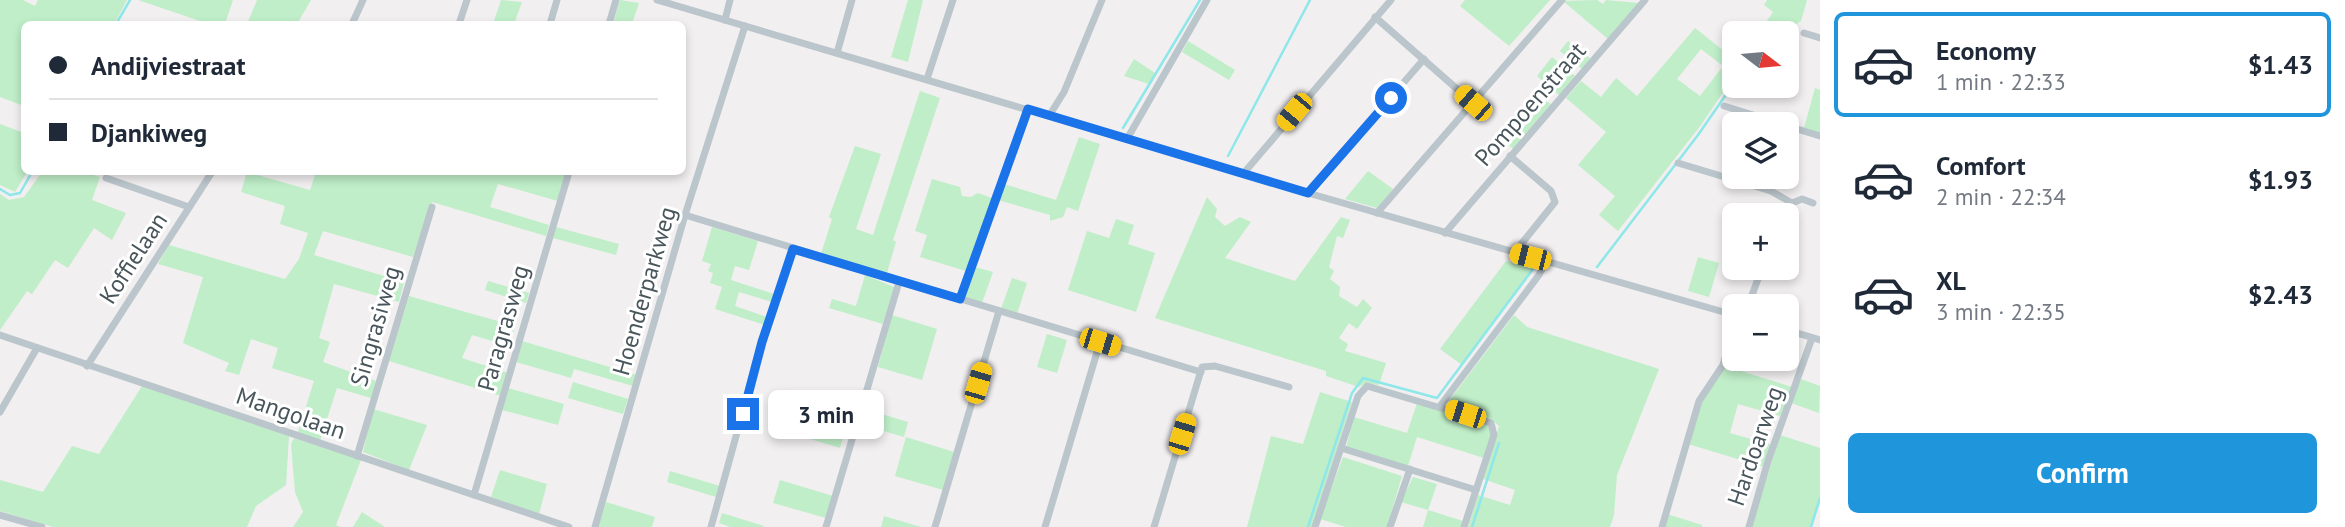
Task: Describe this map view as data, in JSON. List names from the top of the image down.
{
  "streets": {
    "street": [
      "Pompoenstraat",
      "Koffielaan",
      "Hoenderparkweg",
      "Singrasiweg",
      "Paragrasweg",
      "Mangolaan",
      "Hardoarweg"
    ]
  },
  "crossings": [
    ["Koffielaan", "Mangolaan"],
    ["Singrasiweg", "Mangolaan"],
    ["Paragrasweg", "Mangolaan"]
  ],
  "north": "right",
  "page": {
    "list": [
      {
        "name": "Economy",
        "note": "1 min · 22:33",
        "value": "$1.43"
      },
      {
        "name": "Comfort",
        "note": "2 min · 22:34",
        "value": "$1.93"
      },
      {
        "name": "XL",
        "note": "3 min · 22:35",
        "value": "$2.43"
      }
    ],
    "map_buttons": ["+", "−"],
    "banner": ["Andijviestraat", "Djankiweg"],
    "bubble": "3 min",
    "buttons": "Confirm"
  }
}
